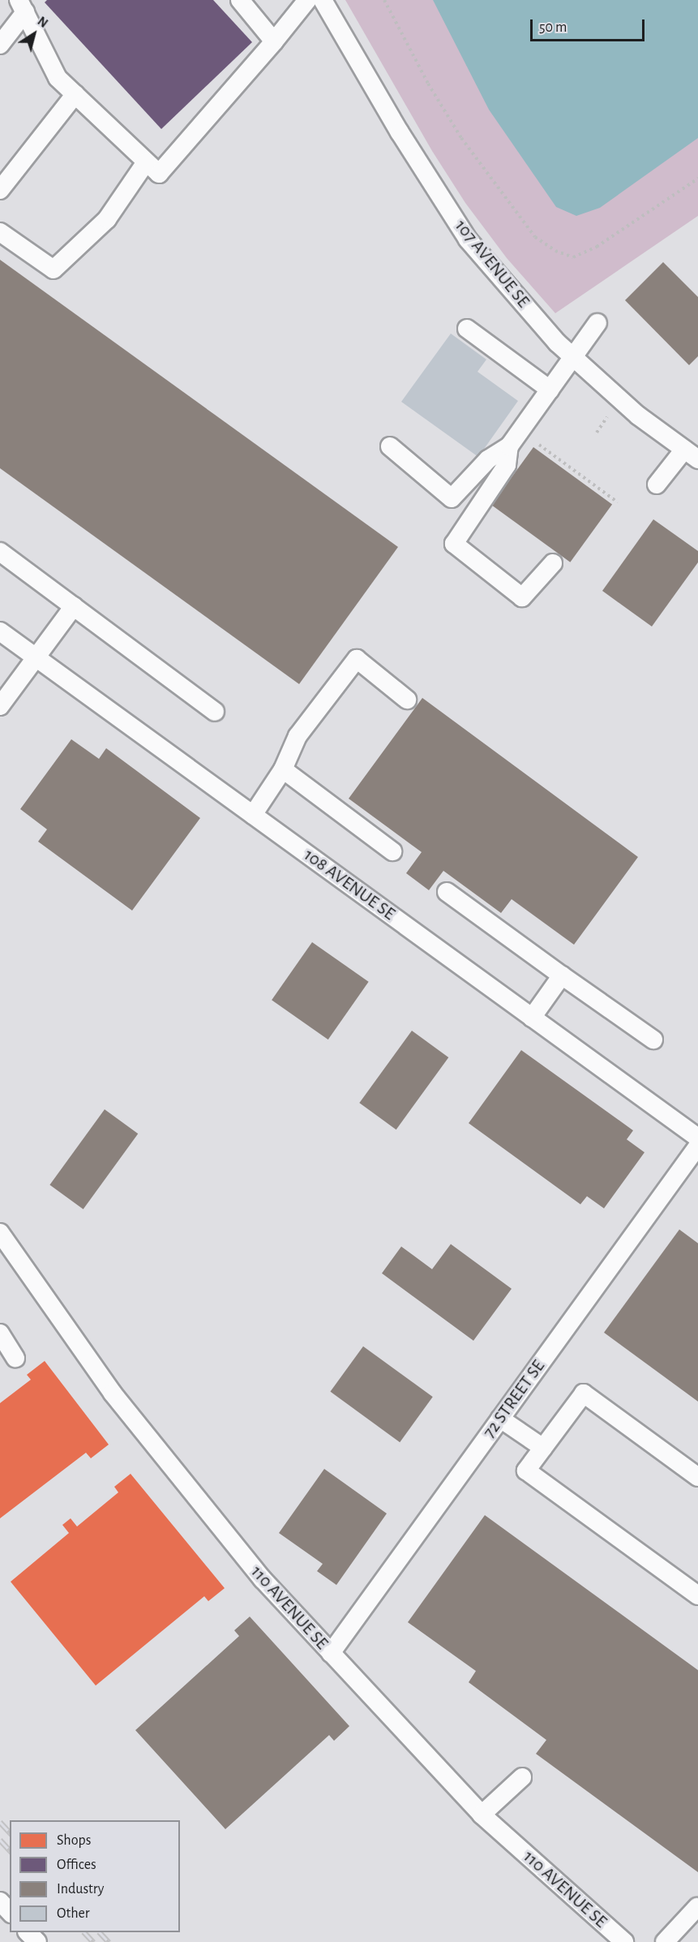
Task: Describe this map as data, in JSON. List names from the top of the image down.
{
  "streets": {
    "street": [
      "107 AVENUE SE",
      "108 AVENUE SE",
      "72 STREET SE",
      "110 AVENUE SE"
    ]
  },
  "crossings": [
    ["72 STREET SE", "110 AVENUE SE"]
  ],
  "legend": [
    "Shops",
    "Offices",
    "Industry",
    "Other"
  ],
  "scale_bar": "50 m",
  "north": "top right"
}
